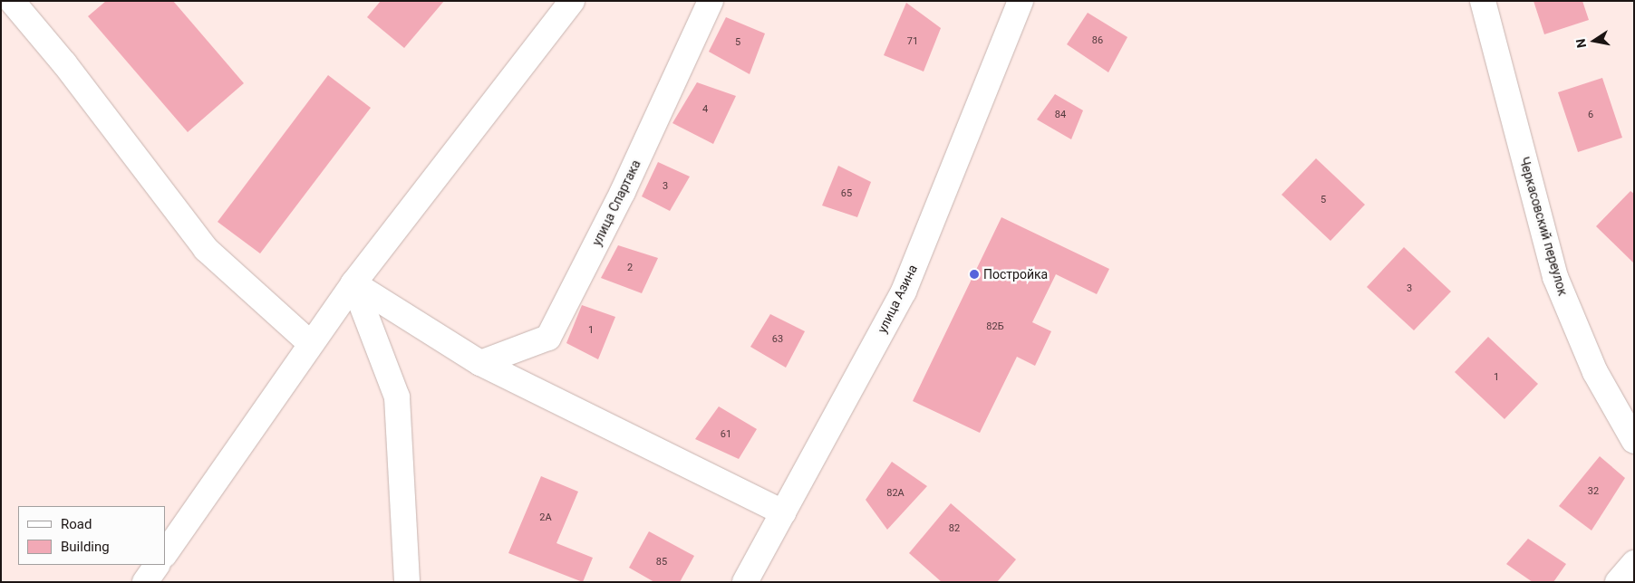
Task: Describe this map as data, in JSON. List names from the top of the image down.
{
  "streets": {
    "street": ["улица Спартака", "Черкасовский переулок", "улица Азина"]
  },
  "places": ["Постройка"],
  "house_numbers": [
    "86",
    "71",
    "5",
    "4",
    "84",
    "6",
    "3",
    "65",
    "5",
    "2",
    "3",
    "82Б",
    "1",
    "63",
    "1",
    "61",
    "32",
    "82А",
    "2А",
    "82",
    "85"
  ],
  "legend": ["Road", "Building"],
  "north": "left"
}
